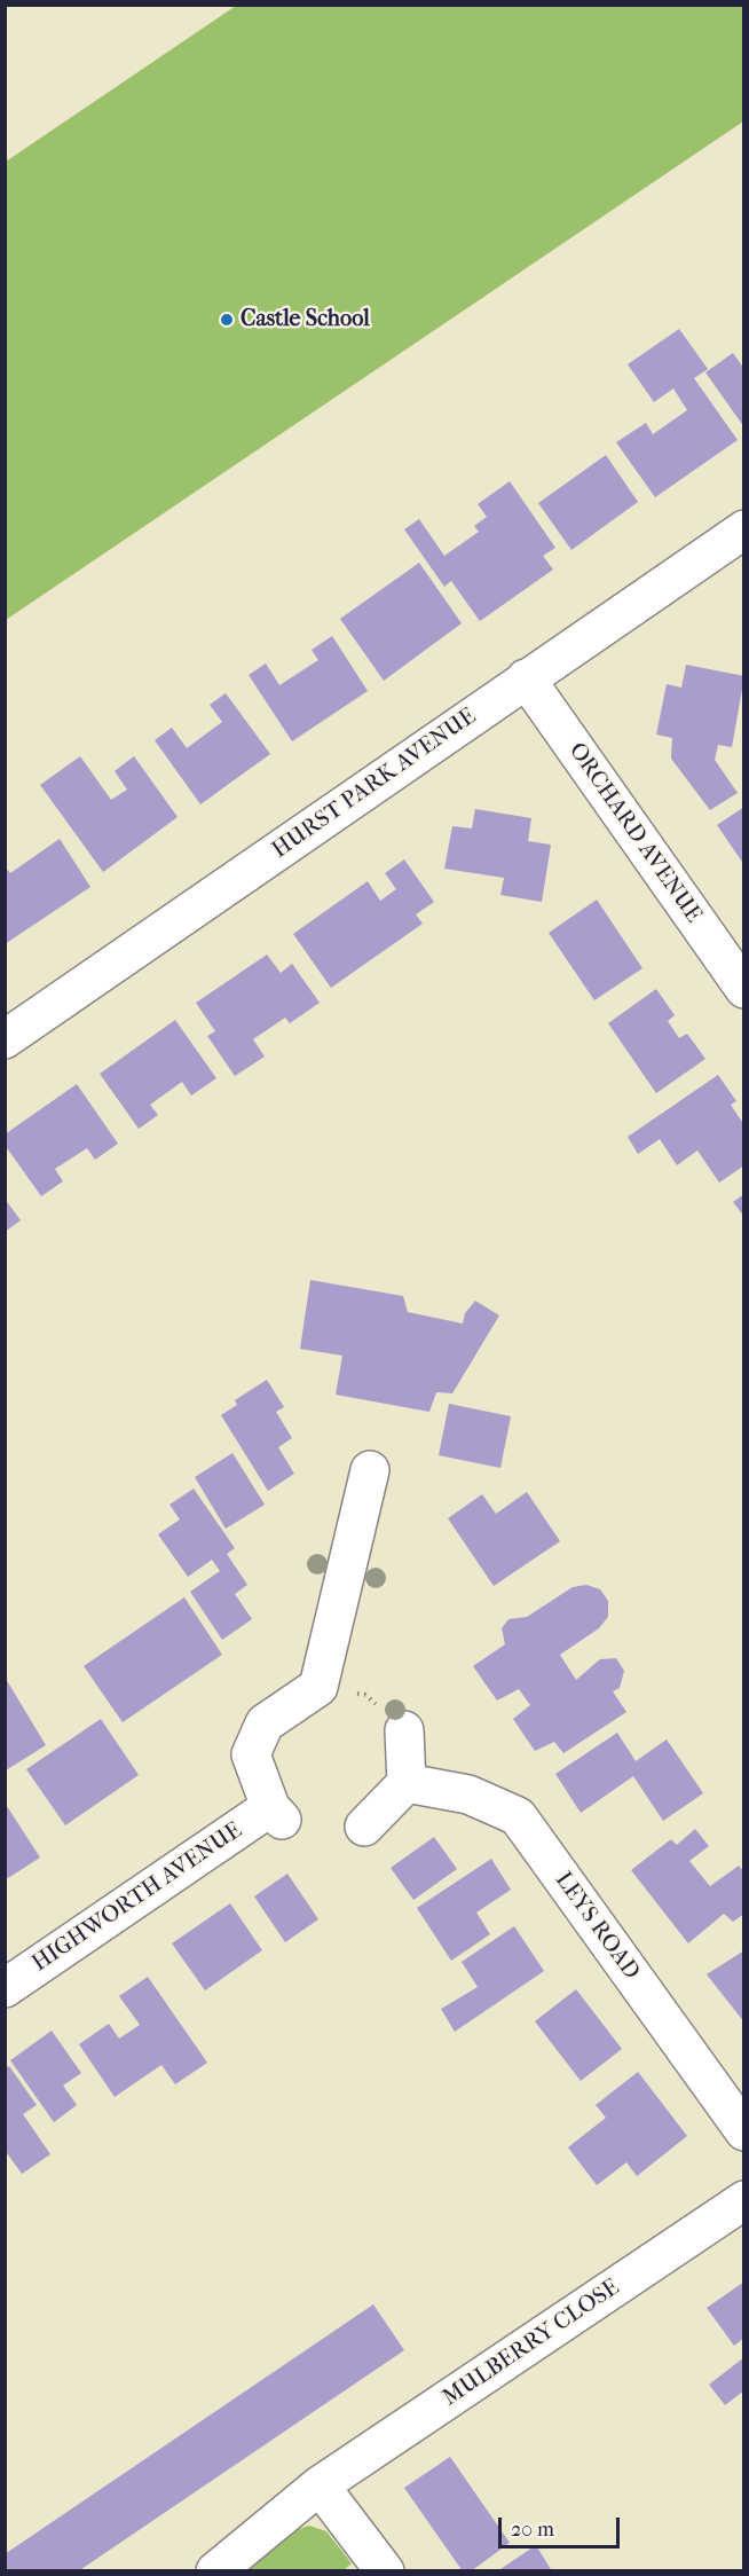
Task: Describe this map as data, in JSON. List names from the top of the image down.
{
  "streets": {
    "street": [
      "HURST PARK AVENUE",
      "ORCHARD AVENUE",
      "HIGHWORTH AVENUE",
      "LEYS ROAD",
      "MULBERRY CLOSE"
    ]
  },
  "crossings": [
    ["HURST PARK AVENUE", "ORCHARD AVENUE"]
  ],
  "places": ["Castle School"],
  "scale_bar": "20 m"
}
